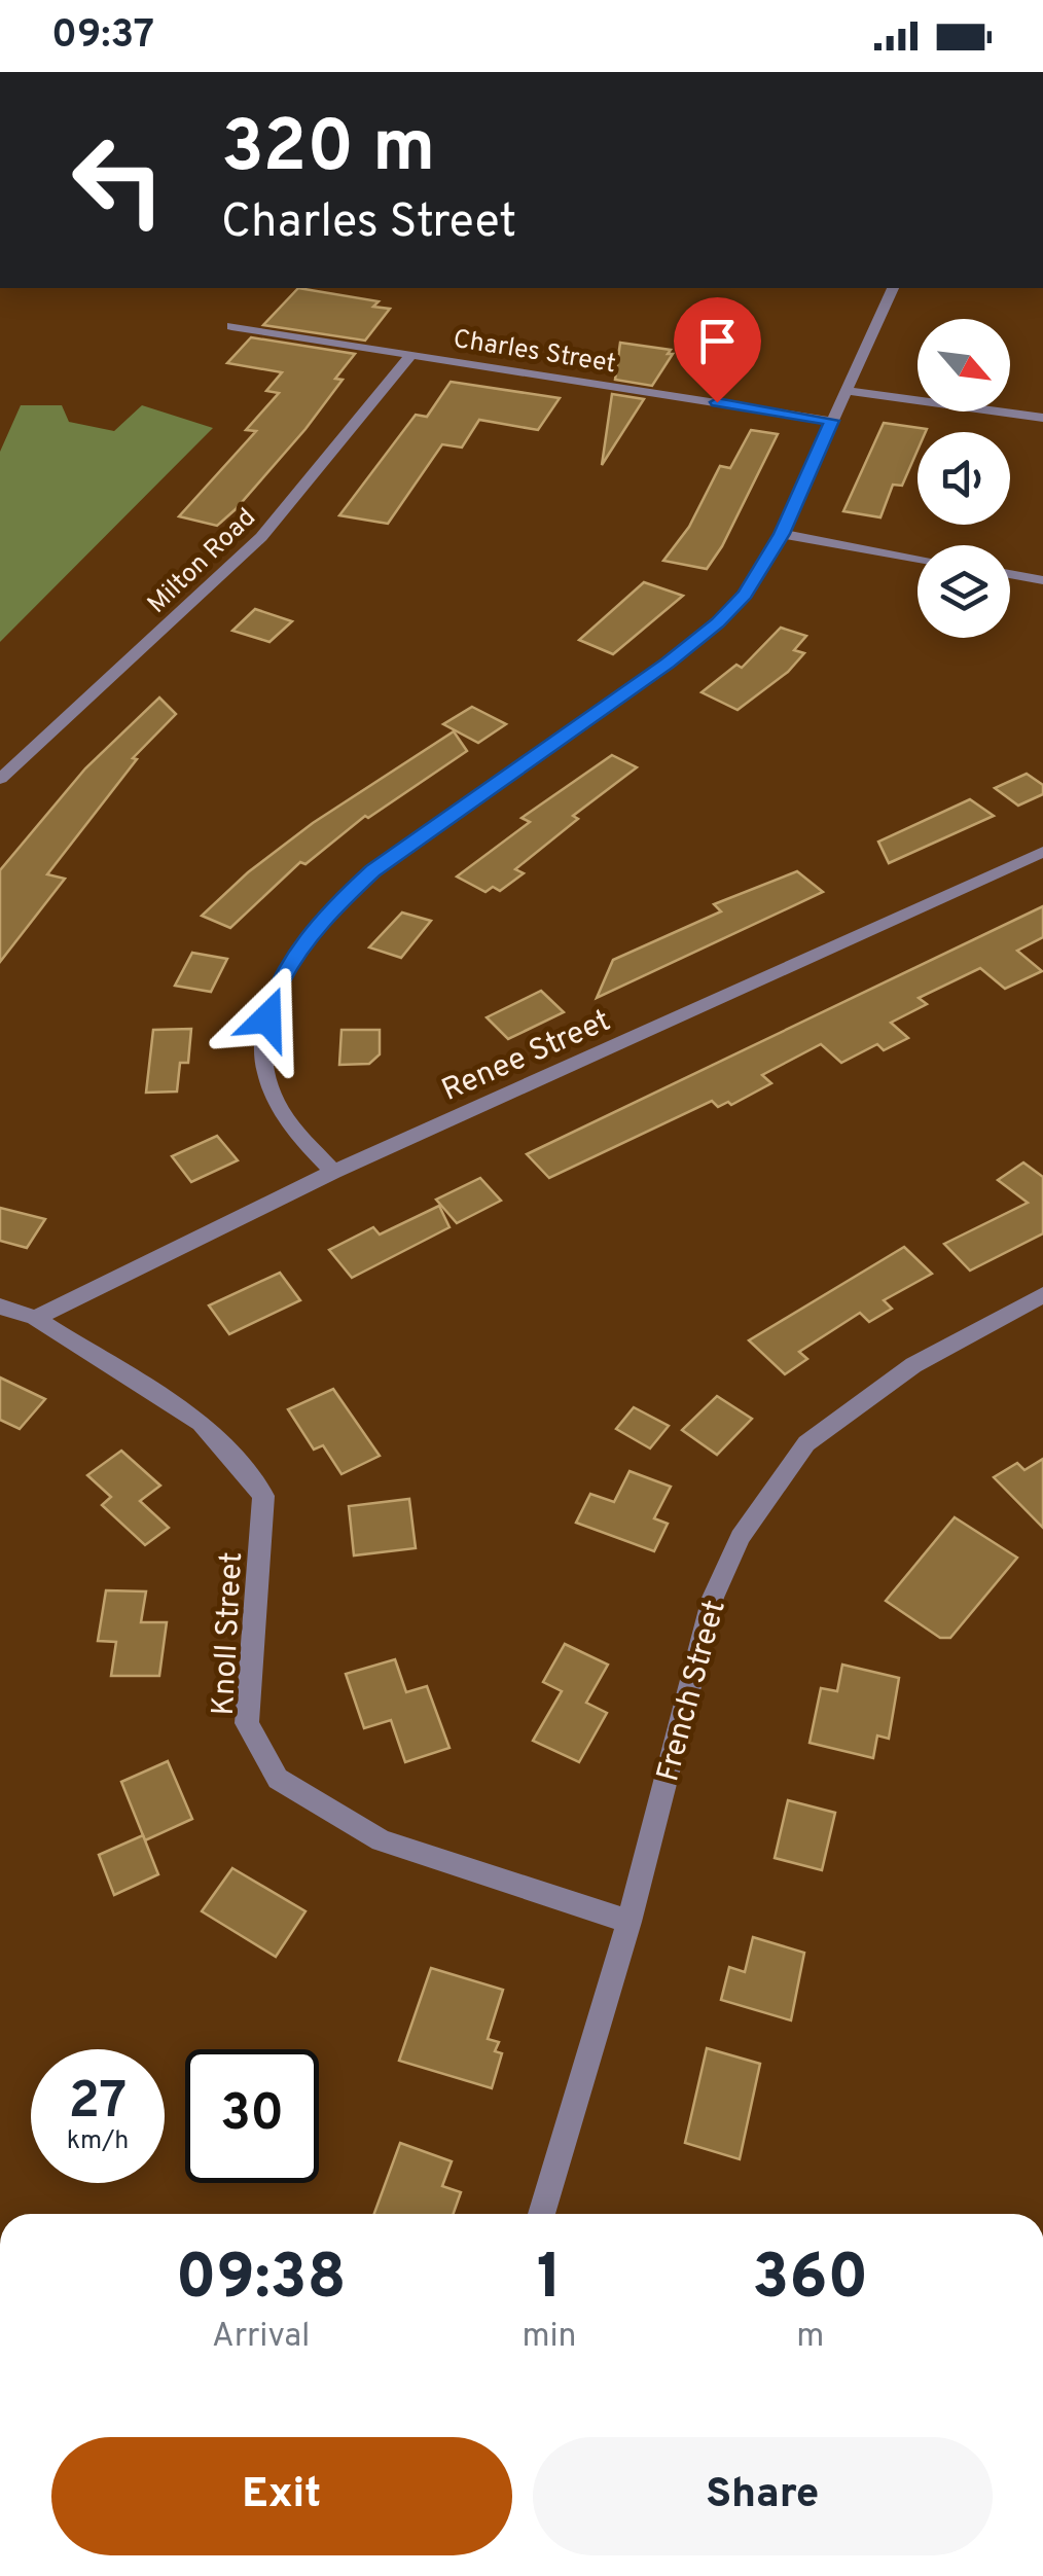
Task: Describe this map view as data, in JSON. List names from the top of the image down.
{
  "streets": {
    "street": [
      "Charles Street",
      "Milton Road",
      "Renee Street",
      "Knoll Street",
      "French Street"
    ]
  },
  "crossings": [
    ["Charles Street", "Milton Road"],
    ["Renee Street", "Knoll Street"],
    ["Knoll Street", "French Street"]
  ],
  "north": "bottom right",
  "page": {
    "status": "09:37",
    "turn": ["320 m", "Charles Street"],
    "speed": "27 km/h",
    "limit": "30",
    "eta": [
      "09:38",
      "Arrival",
      "1",
      "min",
      "360",
      "m"
    ],
    "buttons": ["Exit", "Share"]
  }
}
